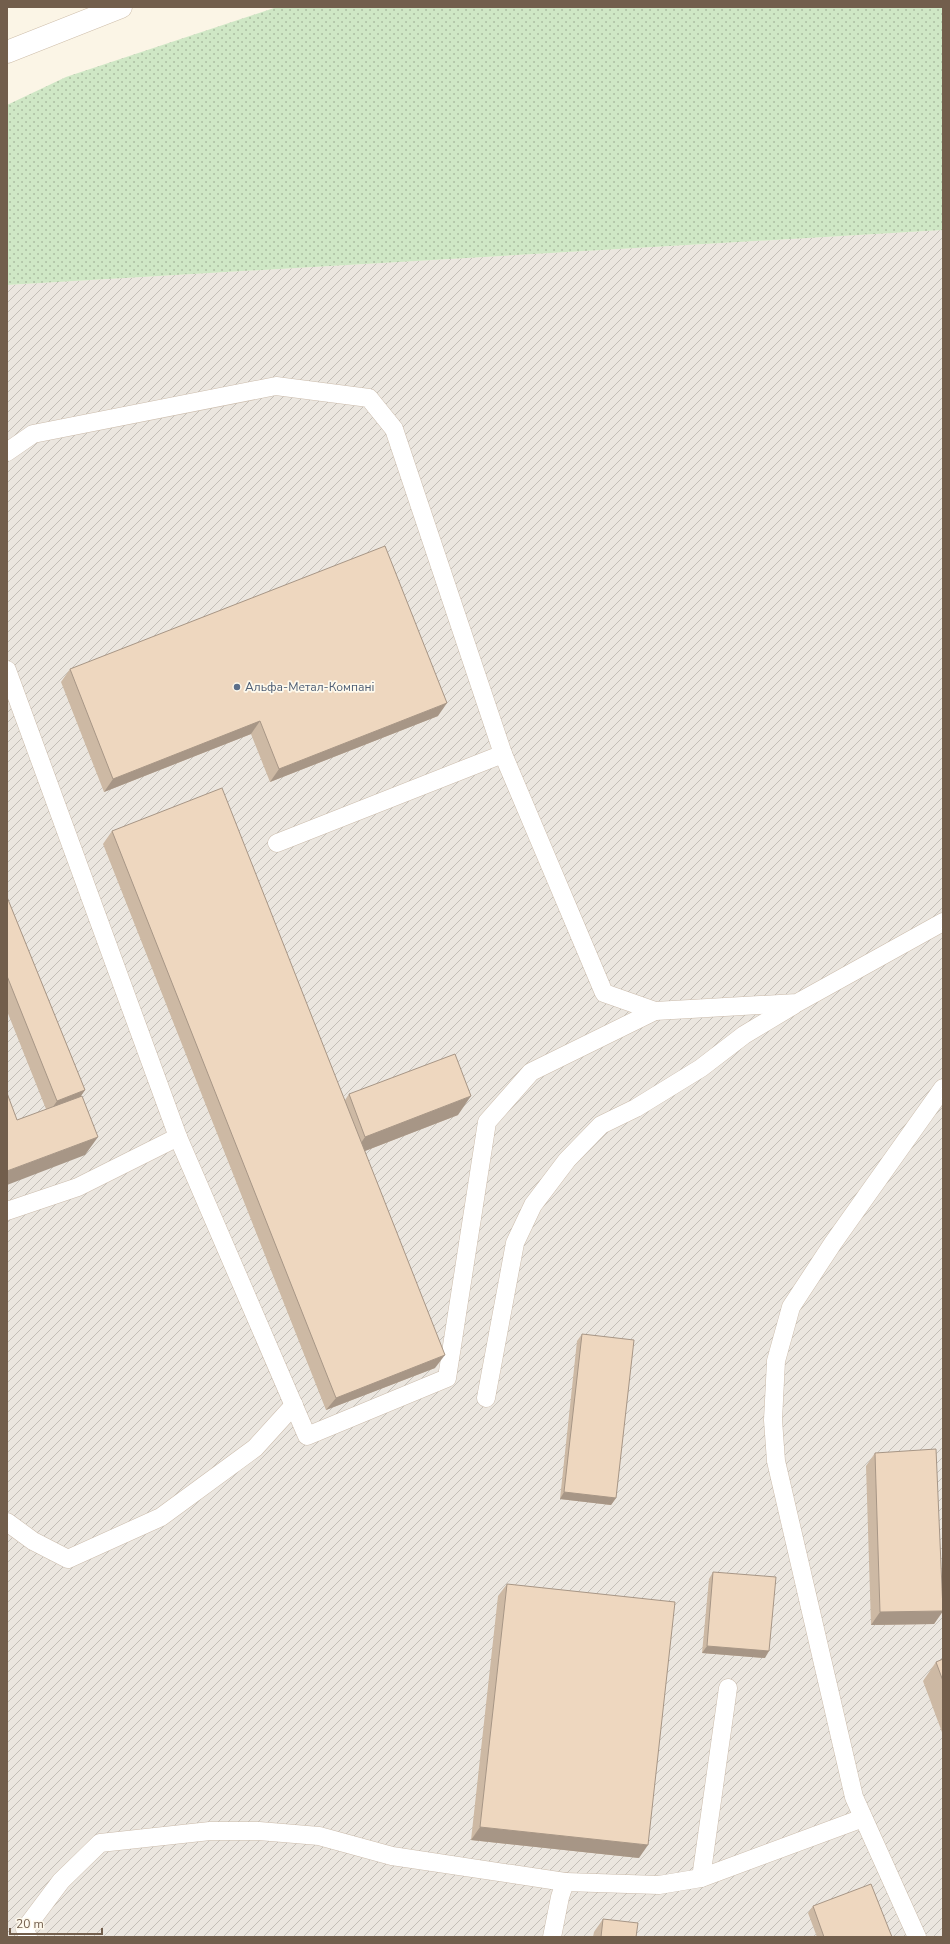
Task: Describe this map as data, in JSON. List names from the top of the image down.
{
  "places": ["Альфа-Метал-Компані"],
  "scale_bar": "20 m"
}
